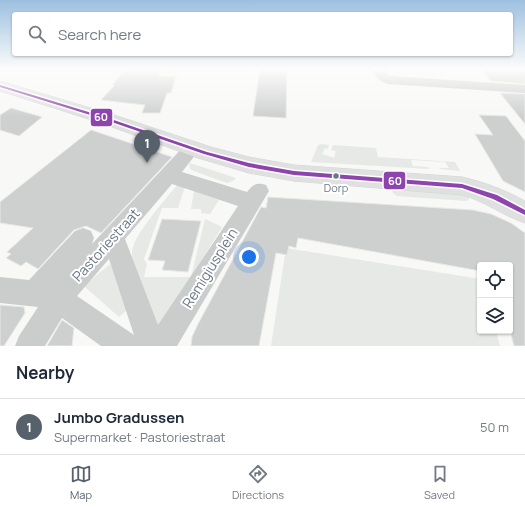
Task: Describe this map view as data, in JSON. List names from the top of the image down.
{
  "streets": {
    "street": ["Pastoriestraat", "Remigiusplein"]
  },
  "crossings": [
    ["Pastoriestraat", "Remigiusplein"]
  ],
  "places": ["Dorp"],
  "lines": ["transit line 60"],
  "page": {
    "search": "Search here",
    "pins": "1",
    "heading": "Nearby",
    "list": [
      {
        "mark": "1",
        "name": "Jumbo Gradussen",
        "note": "Supermarket · Pastoriestraat",
        "value": "50 m"
      }
    ],
    "nav": ["Map", "Directions", "Saved"]
  }
}
